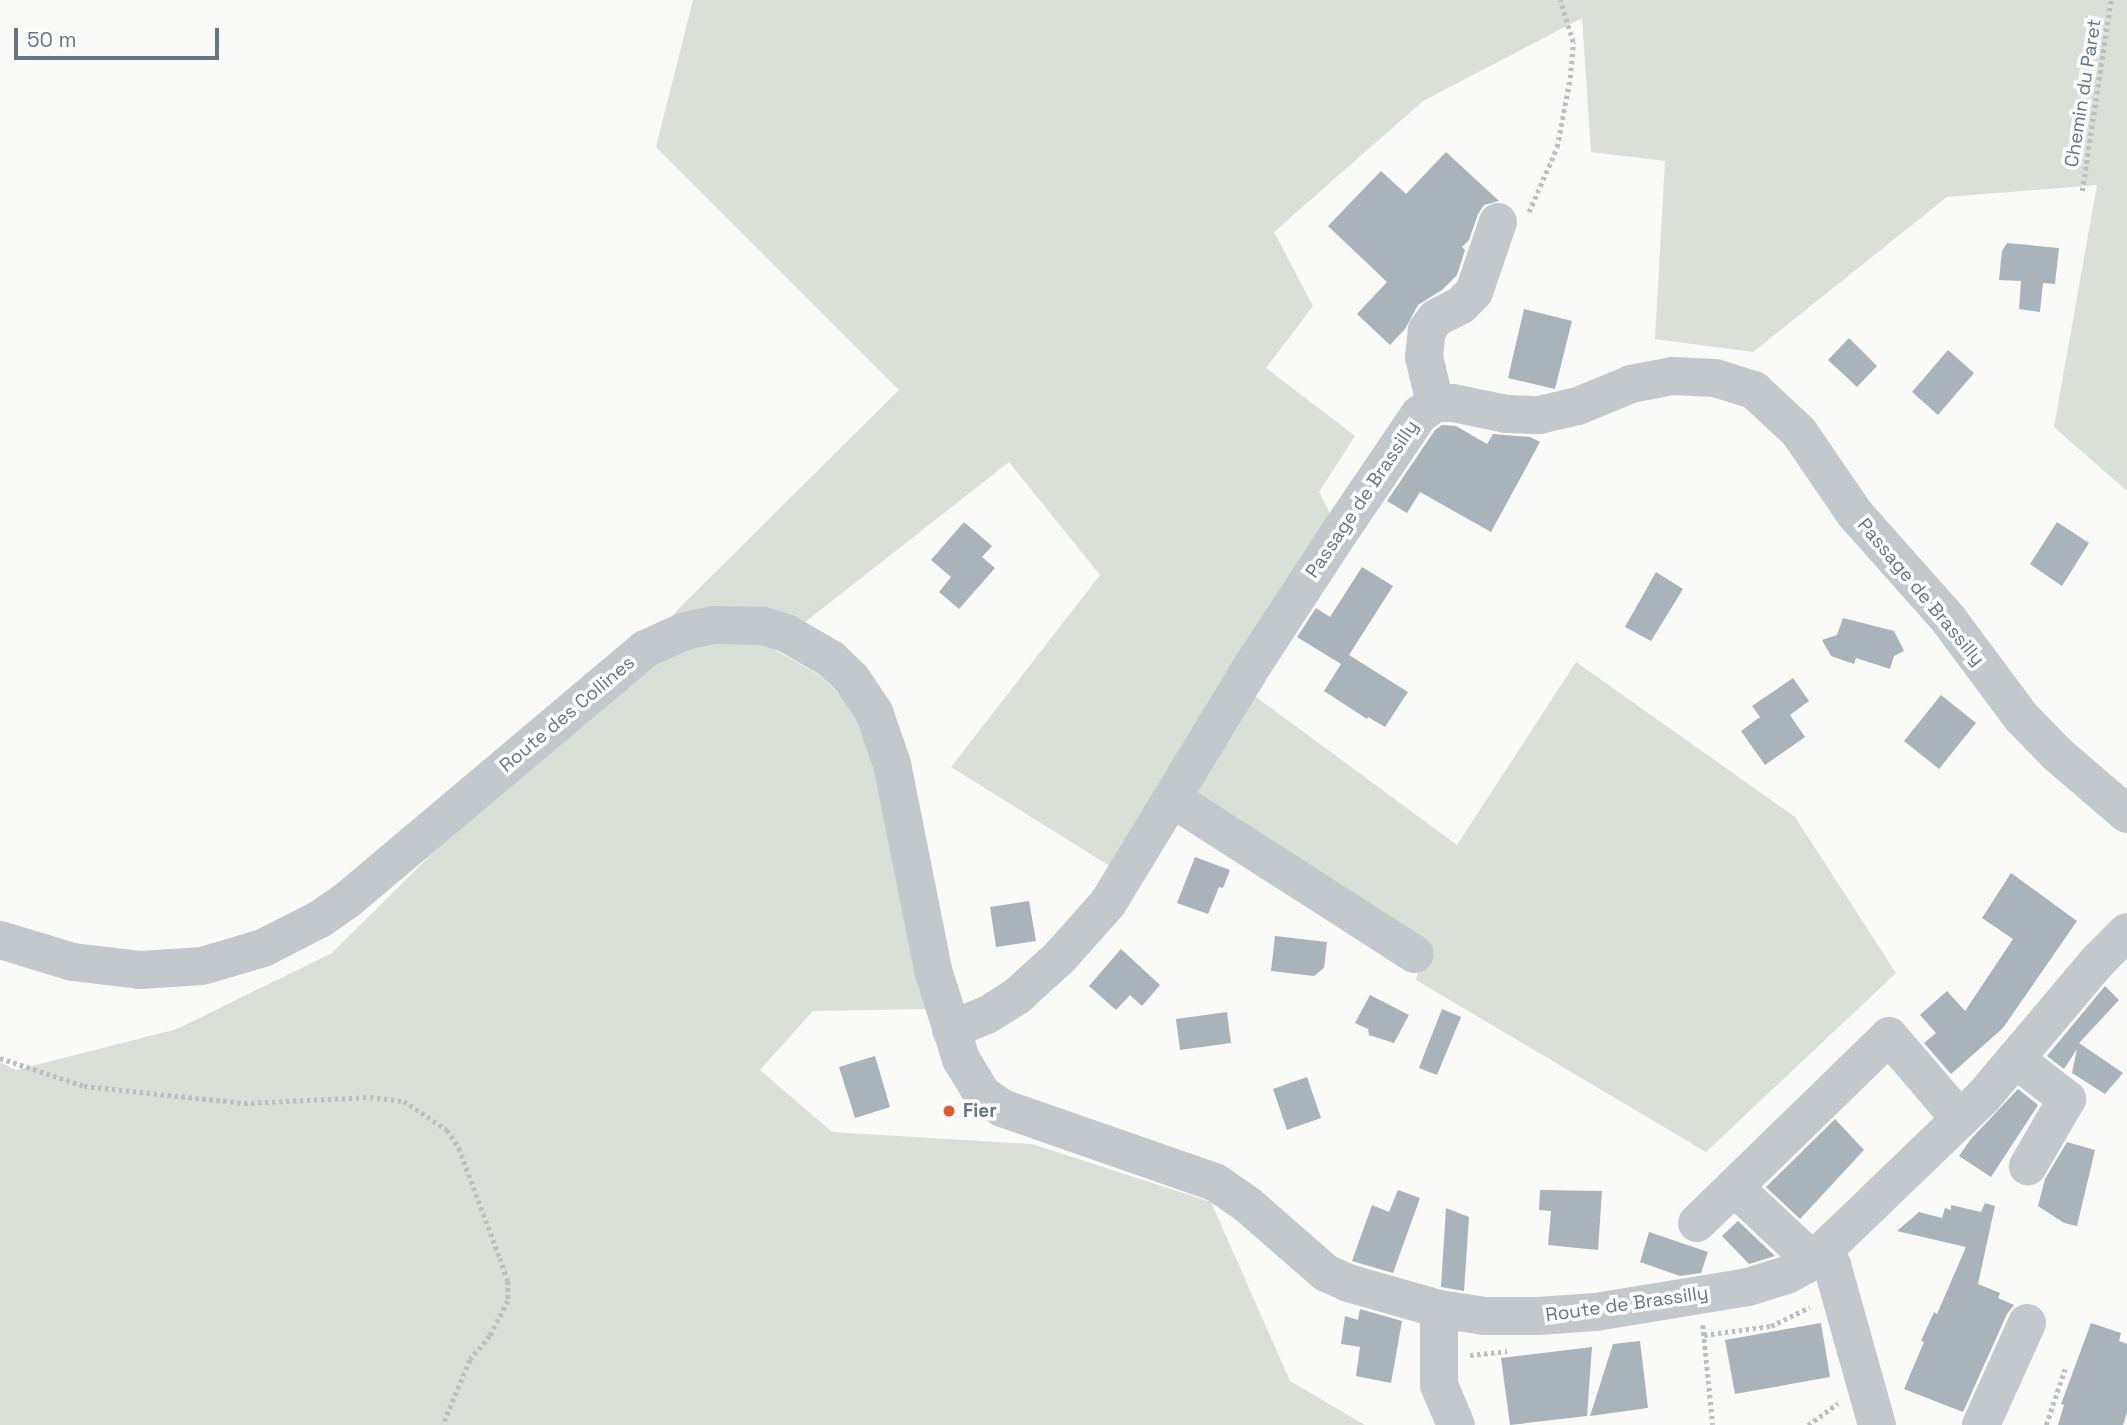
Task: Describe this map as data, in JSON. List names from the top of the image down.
{
  "streets": {
    "street": ["Passage de Brassilly", "Route des Collines", "Route de Brassilly"],
    "path": ["Chemin du Paret"]
  },
  "crossings": [
    ["Passage de Brassilly", "Route des Collines"],
    ["Passage de Brassilly", "Route de Brassilly"],
    ["Route des Collines", "Route de Brassilly"]
  ],
  "places": ["Fier"],
  "scale_bar": "50 m"
}
